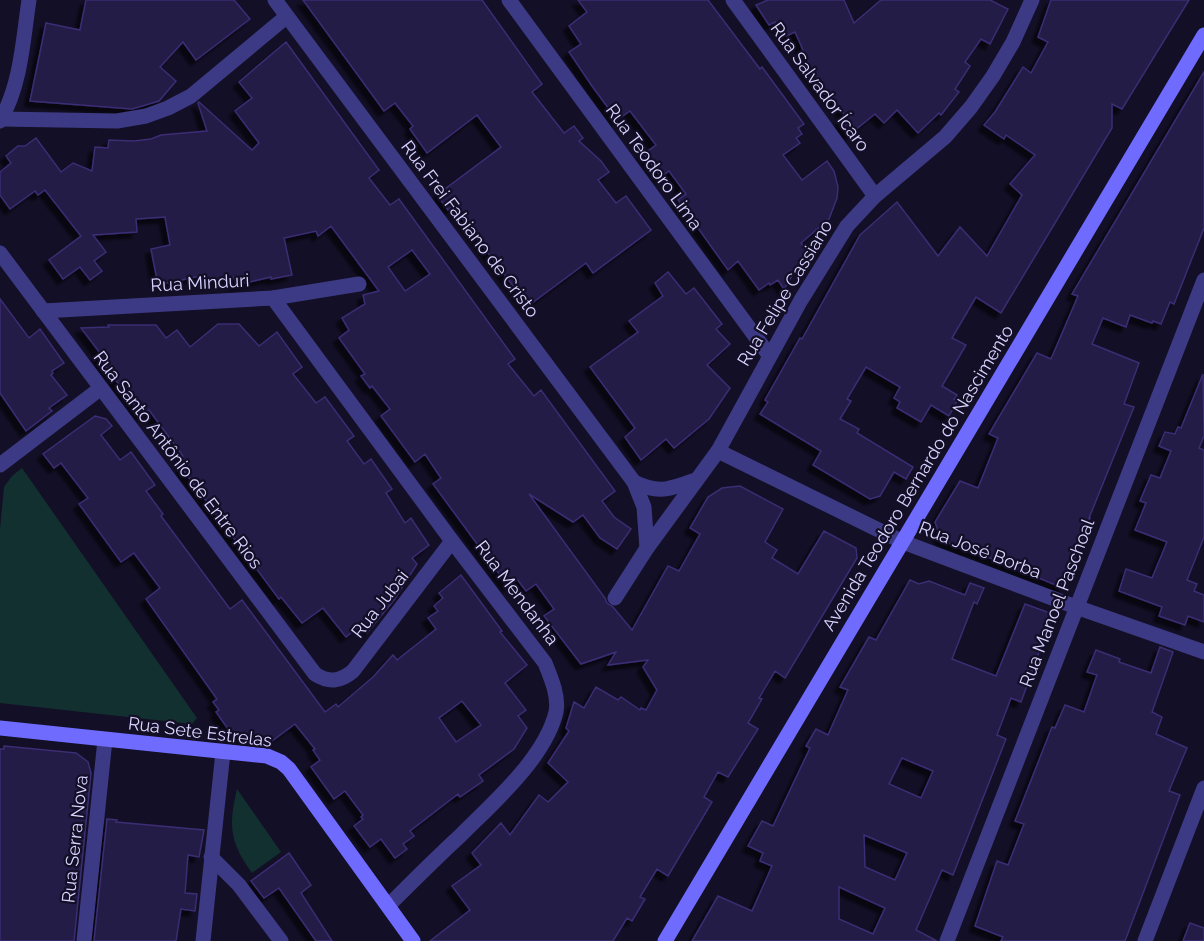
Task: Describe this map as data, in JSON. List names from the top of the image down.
{
  "streets": {
    "street": [
      "Rua Salvador Ícaro",
      "Rua Teodoro Lima",
      "Rua Frei Fabiano de Cristo",
      "Rua Minduri",
      "Rua Felipe Cassiano",
      "Rua Santo Antônio de Entre Rios",
      "Avenida Teodoro Bernardo do Nascimento",
      "Rua José Borba",
      "Rua Mendanha",
      "Rua Manoel Paschoal",
      "Rua Jubai",
      "Rua Sete Estrelas",
      "Rua Serra Nova"
    ]
  },
  "crossings": [
    ["Rua Salvador Ícaro", "Rua Felipe Cassiano"],
    ["Rua Teodoro Lima", "Rua Felipe Cassiano"],
    ["Rua Frei Fabiano de Cristo", "Rua Felipe Cassiano"],
    ["Rua Minduri", "Rua Santo Antônio de Entre Rios"],
    ["Rua Minduri", "Rua Mendanha"],
    ["Rua Felipe Cassiano", "Rua José Borba"],
    ["Rua Santo Antônio de Entre Rios", "Rua Jubai"],
    ["Avenida Teodoro Bernardo do Nascimento", "Rua José Borba"],
    ["Rua José Borba", "Rua Manoel Paschoal"],
    ["Rua Mendanha", "Rua Jubai"],
    ["Rua Mendanha", "Rua Sete Estrelas"],
    ["Rua Sete Estrelas", "Rua Serra Nova"]
  ]
}
